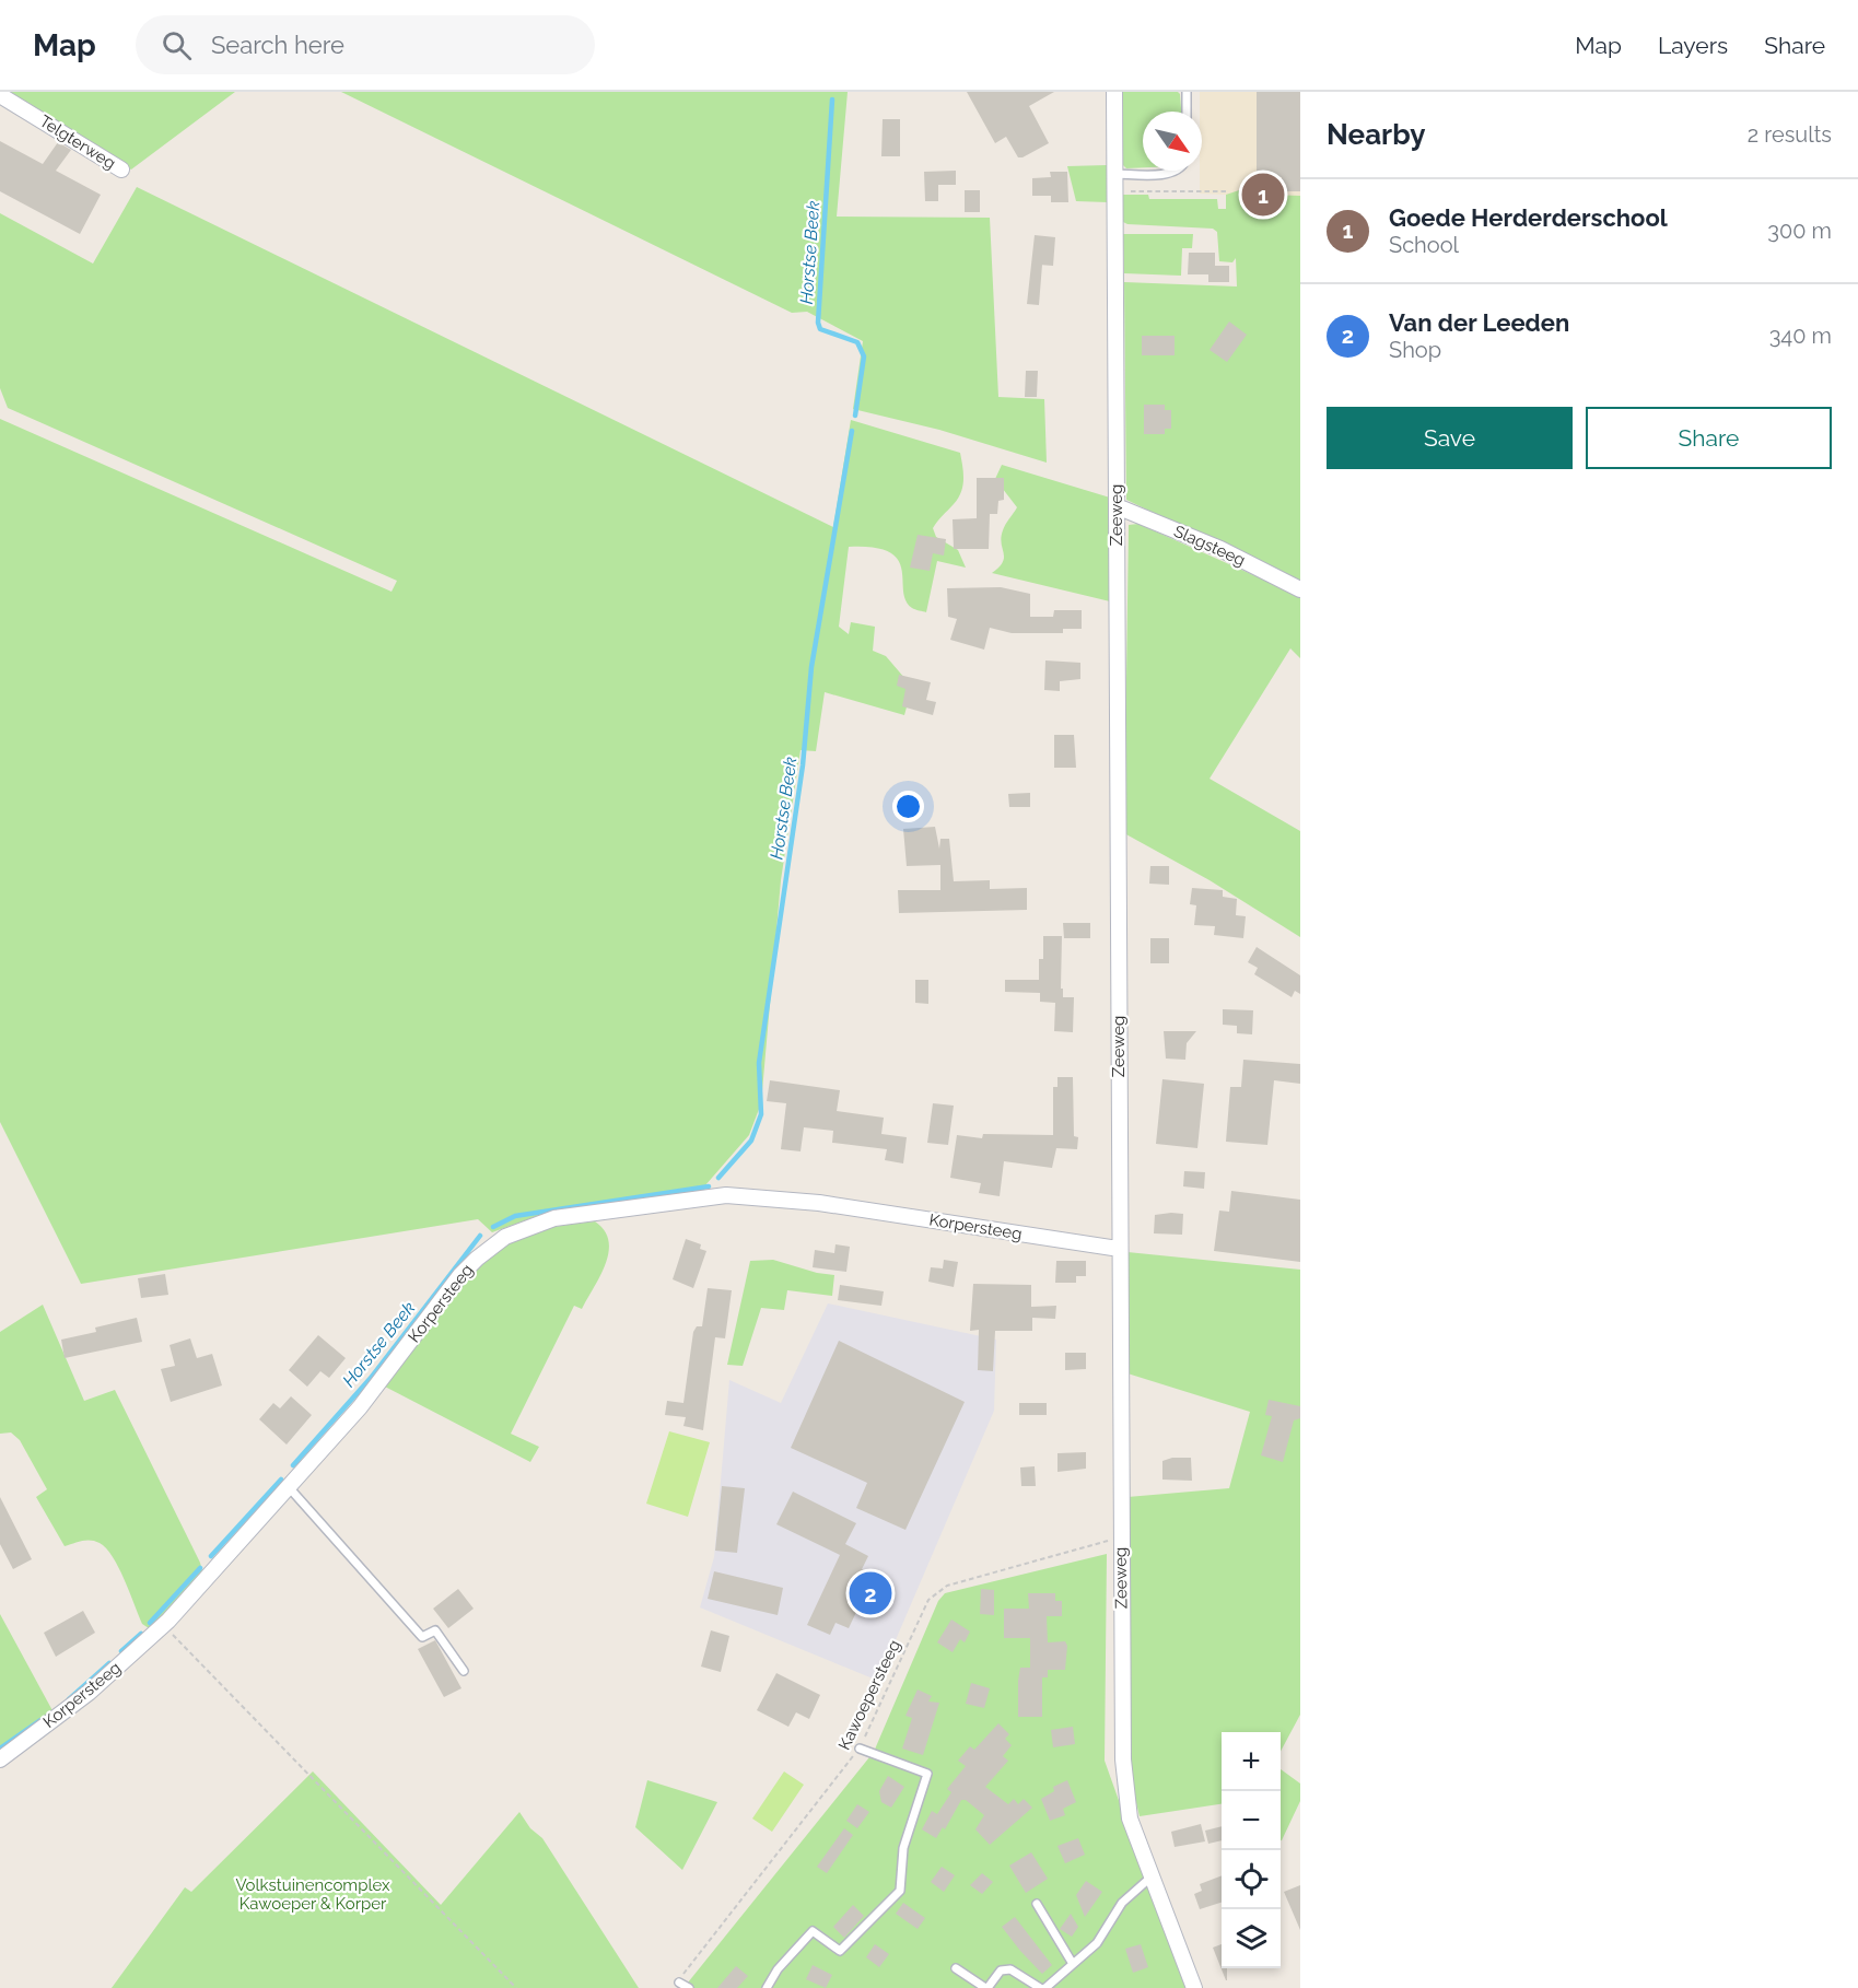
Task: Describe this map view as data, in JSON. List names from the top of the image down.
{
  "streets": {
    "street": [
      "Telgterweg",
      "Zeeweg",
      "Slagsteeg",
      "Korpersteeg"
    ],
    "path": ["Kawoepersteeg"]
  },
  "crossings": [
    ["Zeeweg", "Slagsteeg"],
    ["Zeeweg", "Korpersteeg"],
    ["Zeeweg", "Kawoepersteeg"]
  ],
  "water": ["Horstse Beek"],
  "parks": ["Volkstuinencomplex Kawoeper & Korper"],
  "north": "bottom right",
  "page": {
    "header": "Map",
    "search": "Search here",
    "nav": ["Map", "Layers", "Share"],
    "heading": ["Nearby", "2 results"],
    "pins": ["1", "2"],
    "list": [
      {
        "mark": "1",
        "name": "Goede Herderderschool",
        "note": "School",
        "value": "300 m"
      },
      {
        "mark": "2",
        "name": "Van der Leeden",
        "note": "Shop",
        "value": "340 m"
      }
    ],
    "buttons": ["Save", "Share"],
    "map_buttons": ["+", "−"]
  }
}
